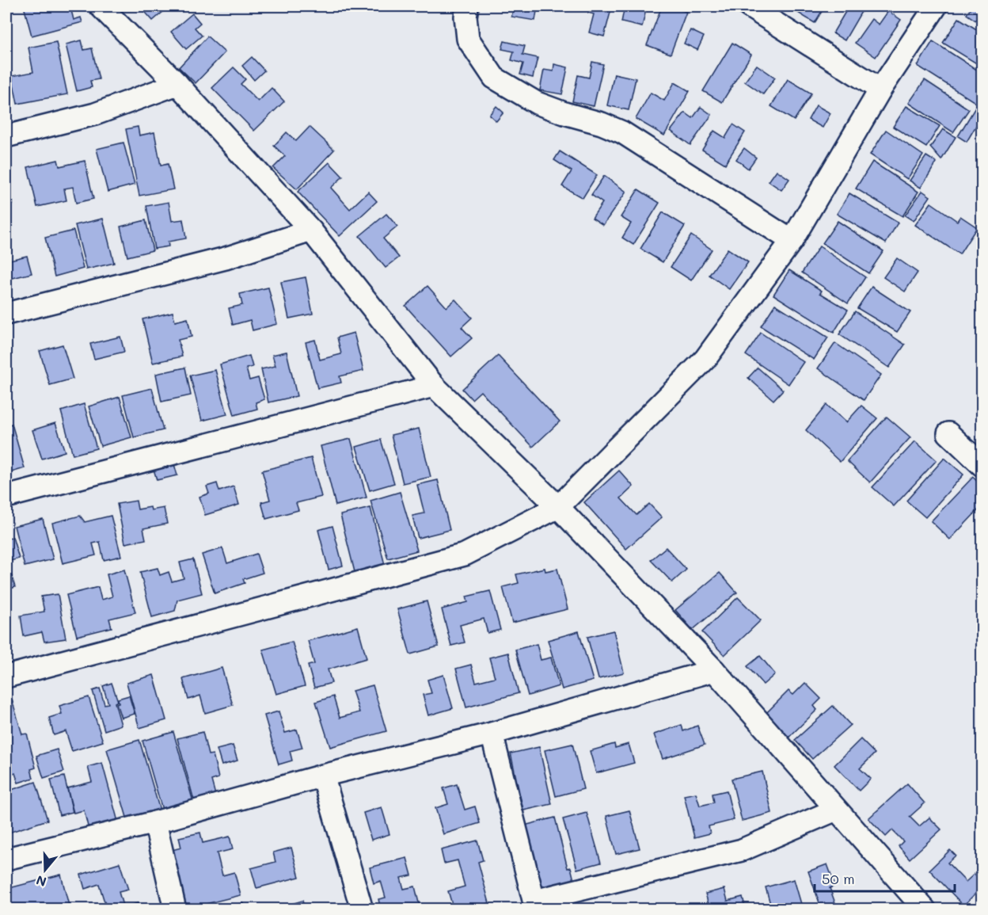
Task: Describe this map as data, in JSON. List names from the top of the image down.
{
  "scale_bar": "50 m",
  "north": "bottom"
}
